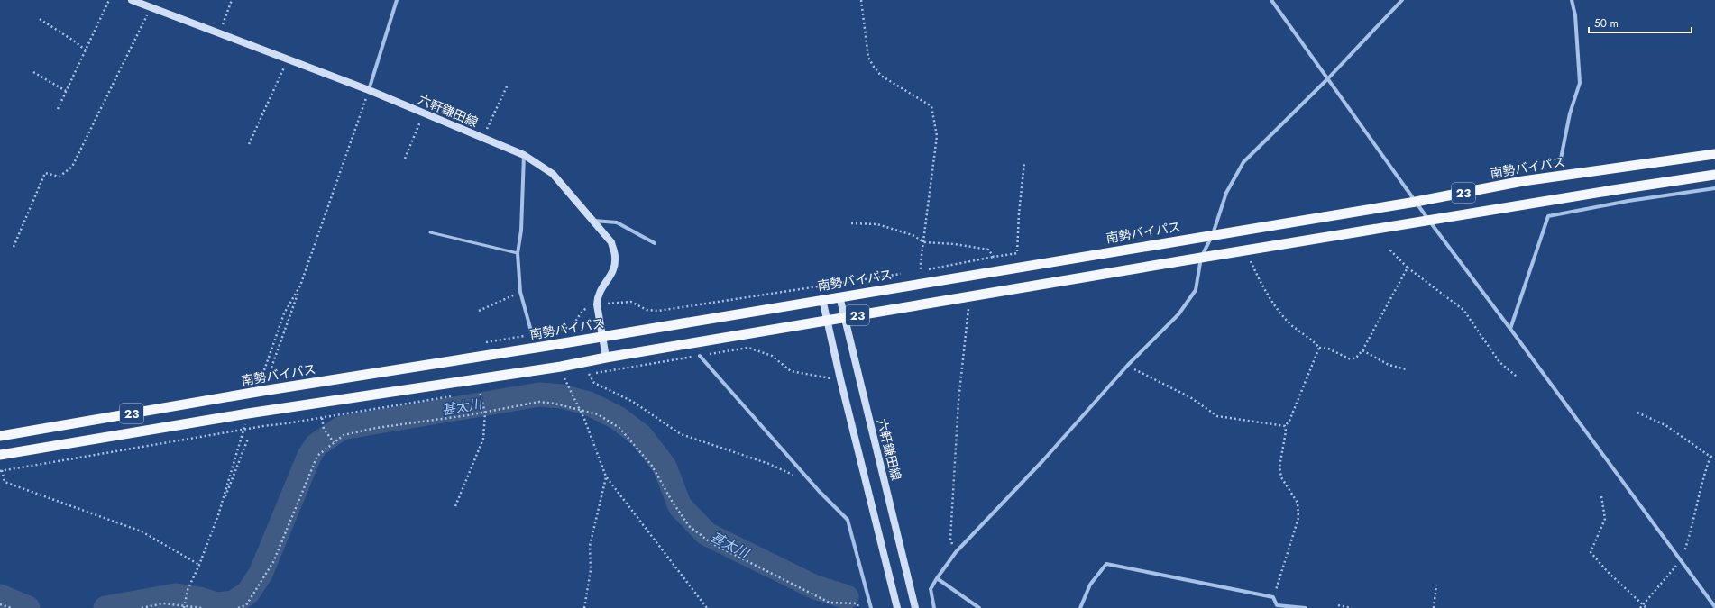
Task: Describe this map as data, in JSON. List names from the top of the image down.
{
  "streets": {
    "highway": ["南勢バイパス", "23"],
    "main road": ["六軒鎌田線"]
  },
  "crossings": [
    ["六軒鎌田線", "南勢バイパス"],
    ["六軒鎌田線", "23"]
  ],
  "water": ["甚太川"],
  "scale_bar": "50 m"
}
